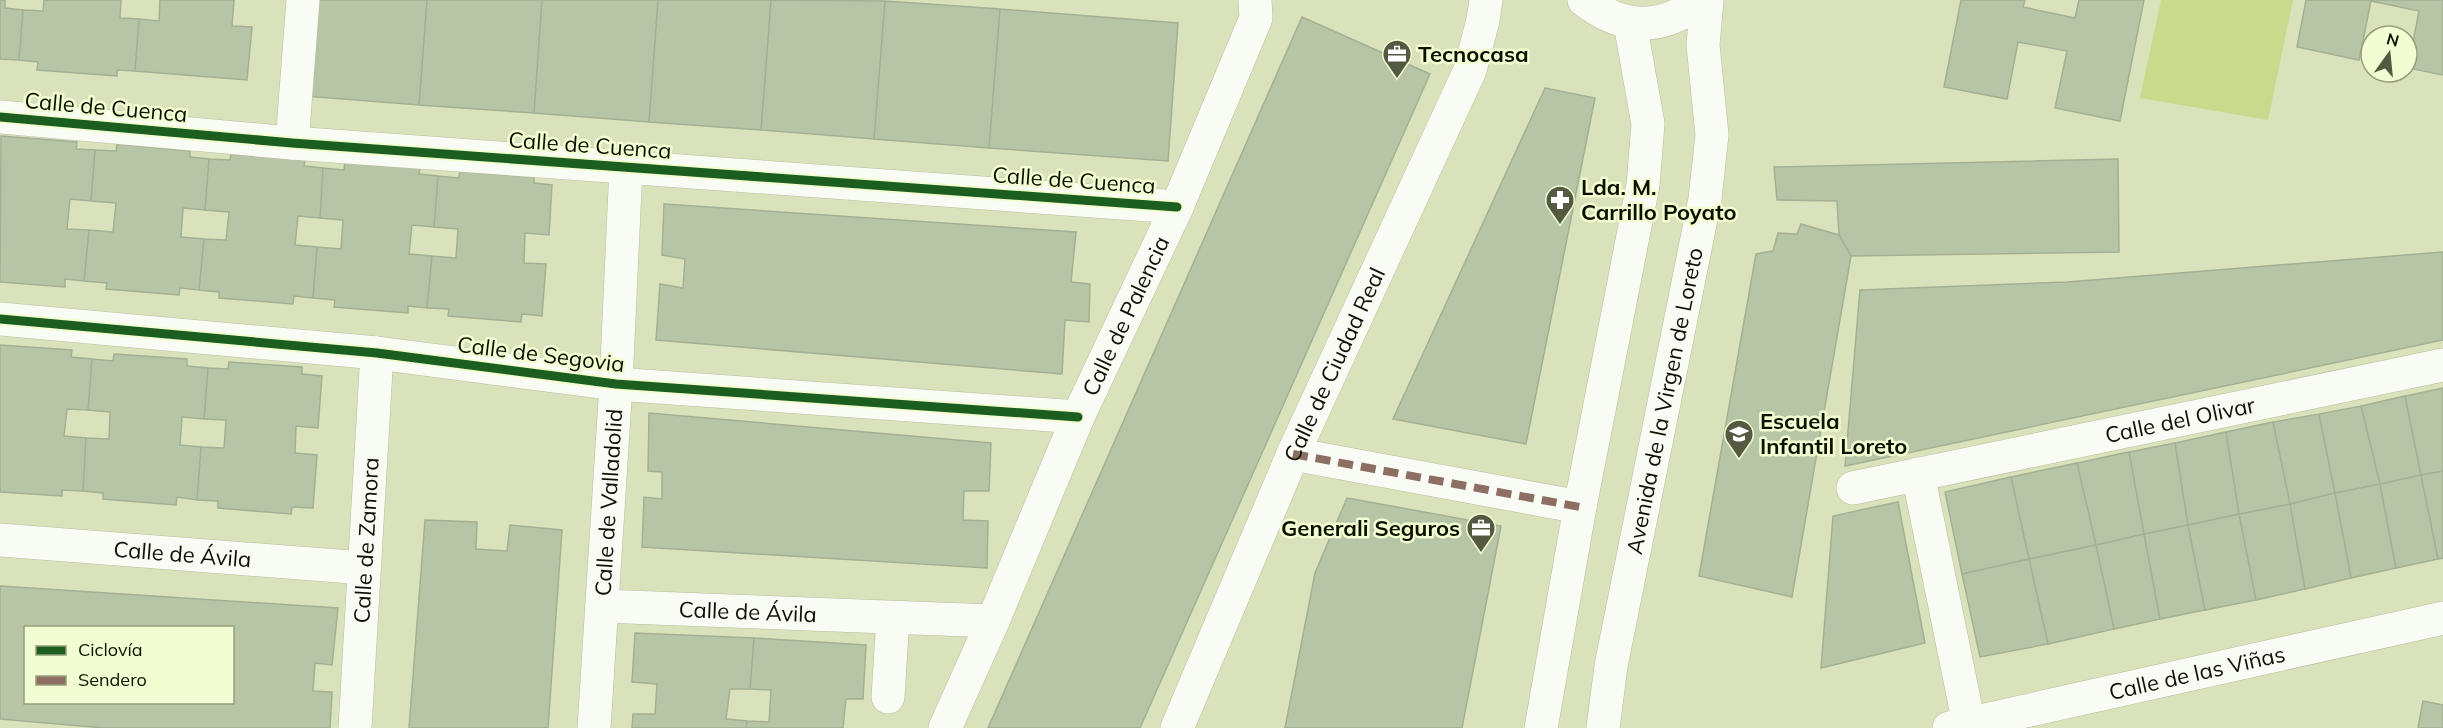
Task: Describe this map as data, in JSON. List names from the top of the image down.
{
  "streets": {
    "street": [
      "Calle de Cuenca",
      "Calle de Palencia",
      "Calle de Segovia",
      "Calle de Ciudad Real",
      "Avenida de la Virgen de Loreto",
      "Calle del Olivar",
      "Calle de Valladolid",
      "Calle de Zamora",
      "Calle de Ávila",
      "Calle de las Viñas"
    ]
  },
  "crossings": [
    ["Calle de Cuenca", "Calle de Palencia"],
    ["Calle de Cuenca", "Calle de Valladolid"],
    ["Calle de Palencia", "Calle de Segovia"],
    ["Calle de Palencia", "Calle de Ávila"],
    ["Calle de Segovia", "Calle de Valladolid"],
    ["Calle de Segovia", "Calle de Zamora"],
    ["Calle de Valladolid", "Calle de Ávila"],
    ["Calle de Zamora", "Calle de Ávila"]
  ],
  "places": {
    "office": ["Tecnocasa", "Generali Seguros"],
    "pharmacy": ["Lda. M. Carrillo Poyato"],
    "school or university": ["Escuela Infantil Loreto"]
  },
  "legend": ["Ciclovía", "Sendero"],
  "north": "top"
}
